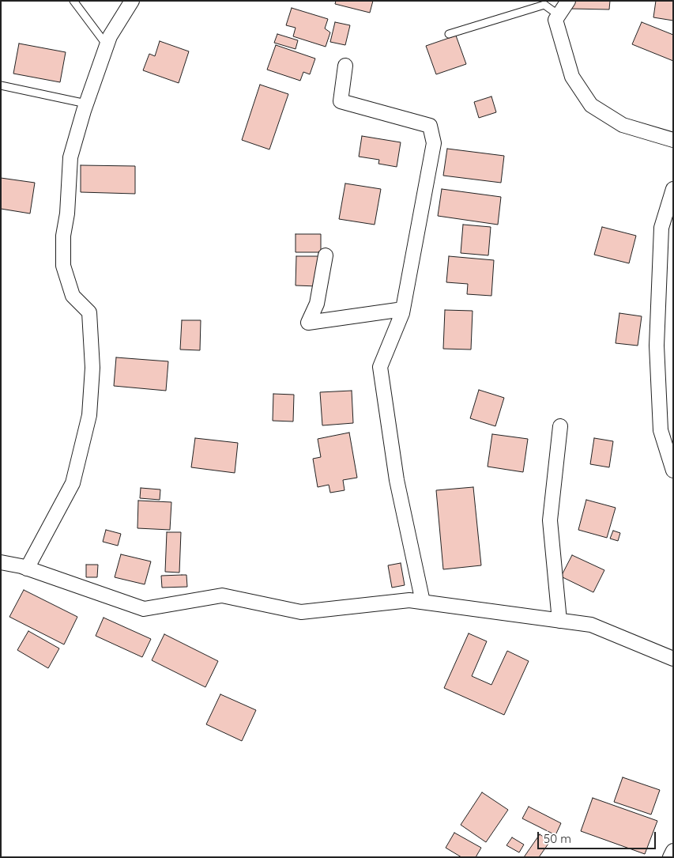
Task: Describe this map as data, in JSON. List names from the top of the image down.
{
  "scale_bar": "50 m"
}
